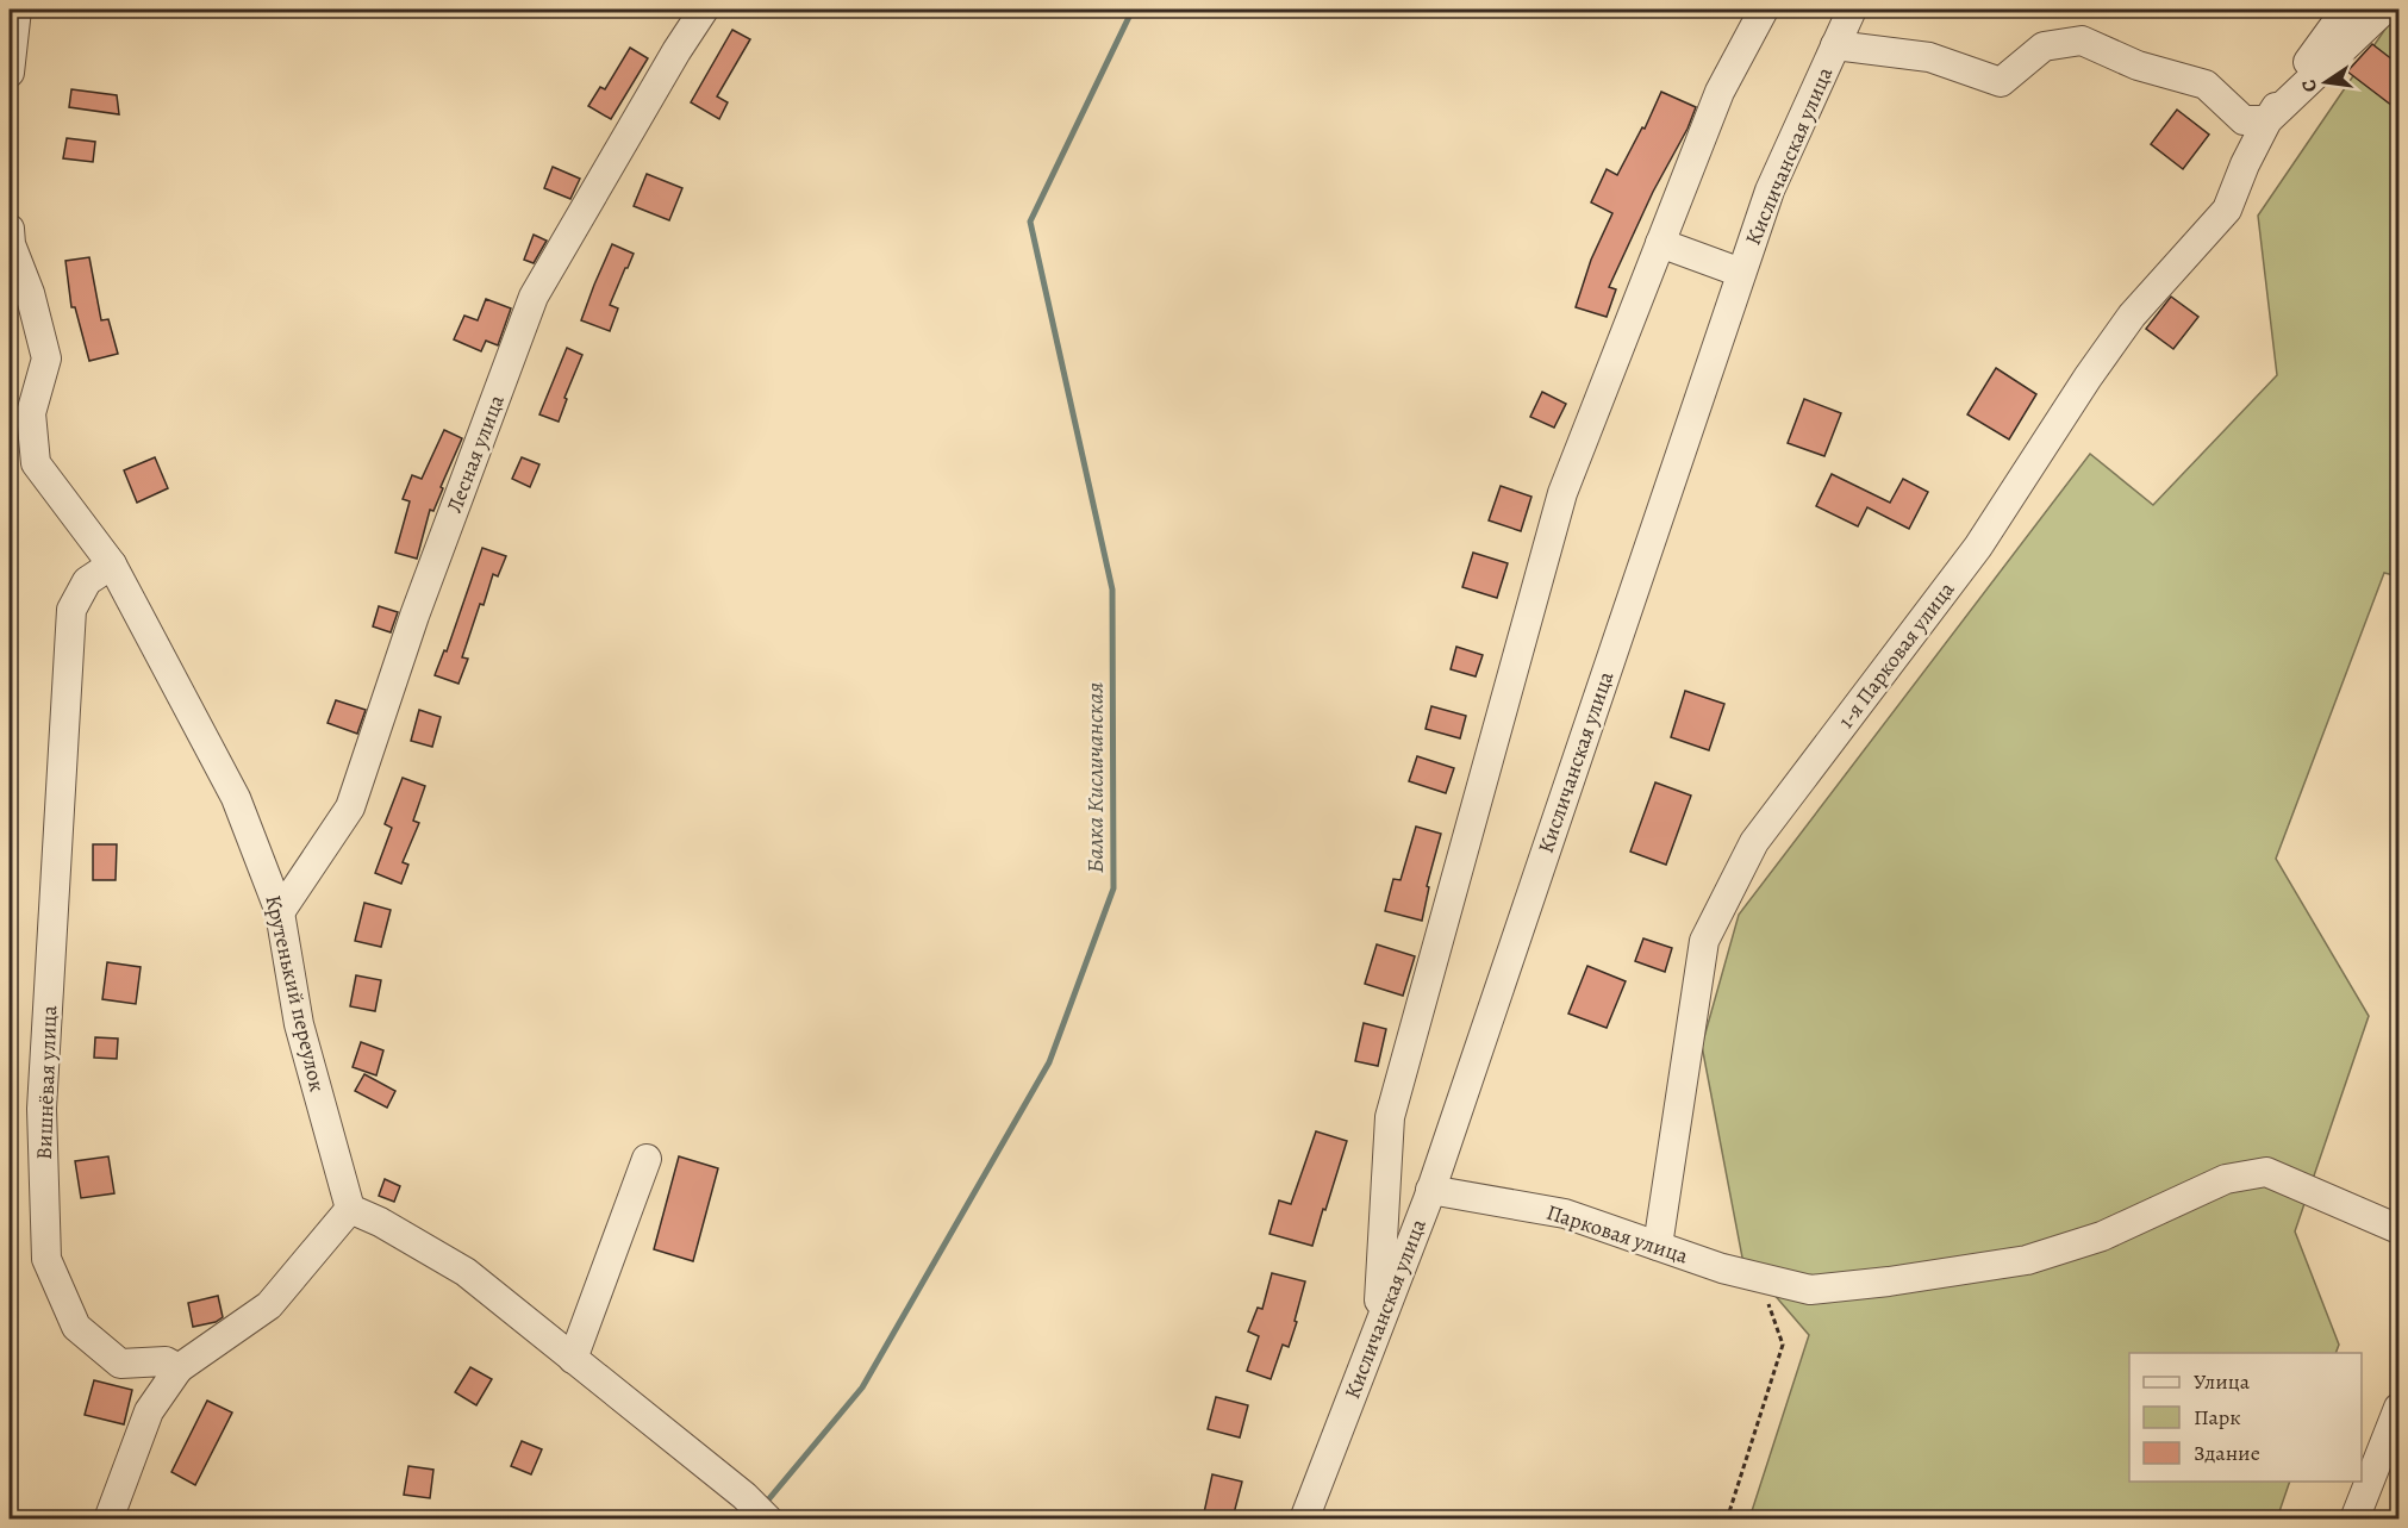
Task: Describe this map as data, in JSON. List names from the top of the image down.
{
  "streets": {
    "street": [
      "Кисличанская улица",
      "Лесная улица",
      "1-я Парковая улица",
      "Крутенький переулок",
      "Вишнёвая улица",
      "Парковая улица"
    ]
  },
  "crossings": [
    ["Кисличанская улица", "Парковая улица"],
    ["Лесная улица", "Крутенький переулок"],
    ["1-я Парковая улица", "Парковая улица"],
    ["Крутенький переулок", "Вишнёвая улица"]
  ],
  "water": ["Балка Кисличанская"],
  "legend": ["Улица", "Парк", "Здание"],
  "north": "left"
}
